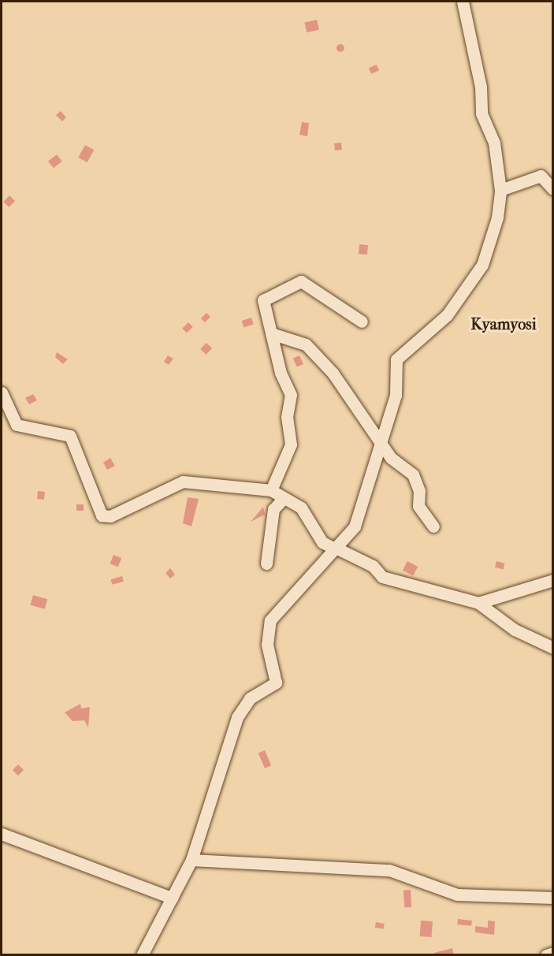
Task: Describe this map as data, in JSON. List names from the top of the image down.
{
  "districts": ["Kyamyosi"]
}
